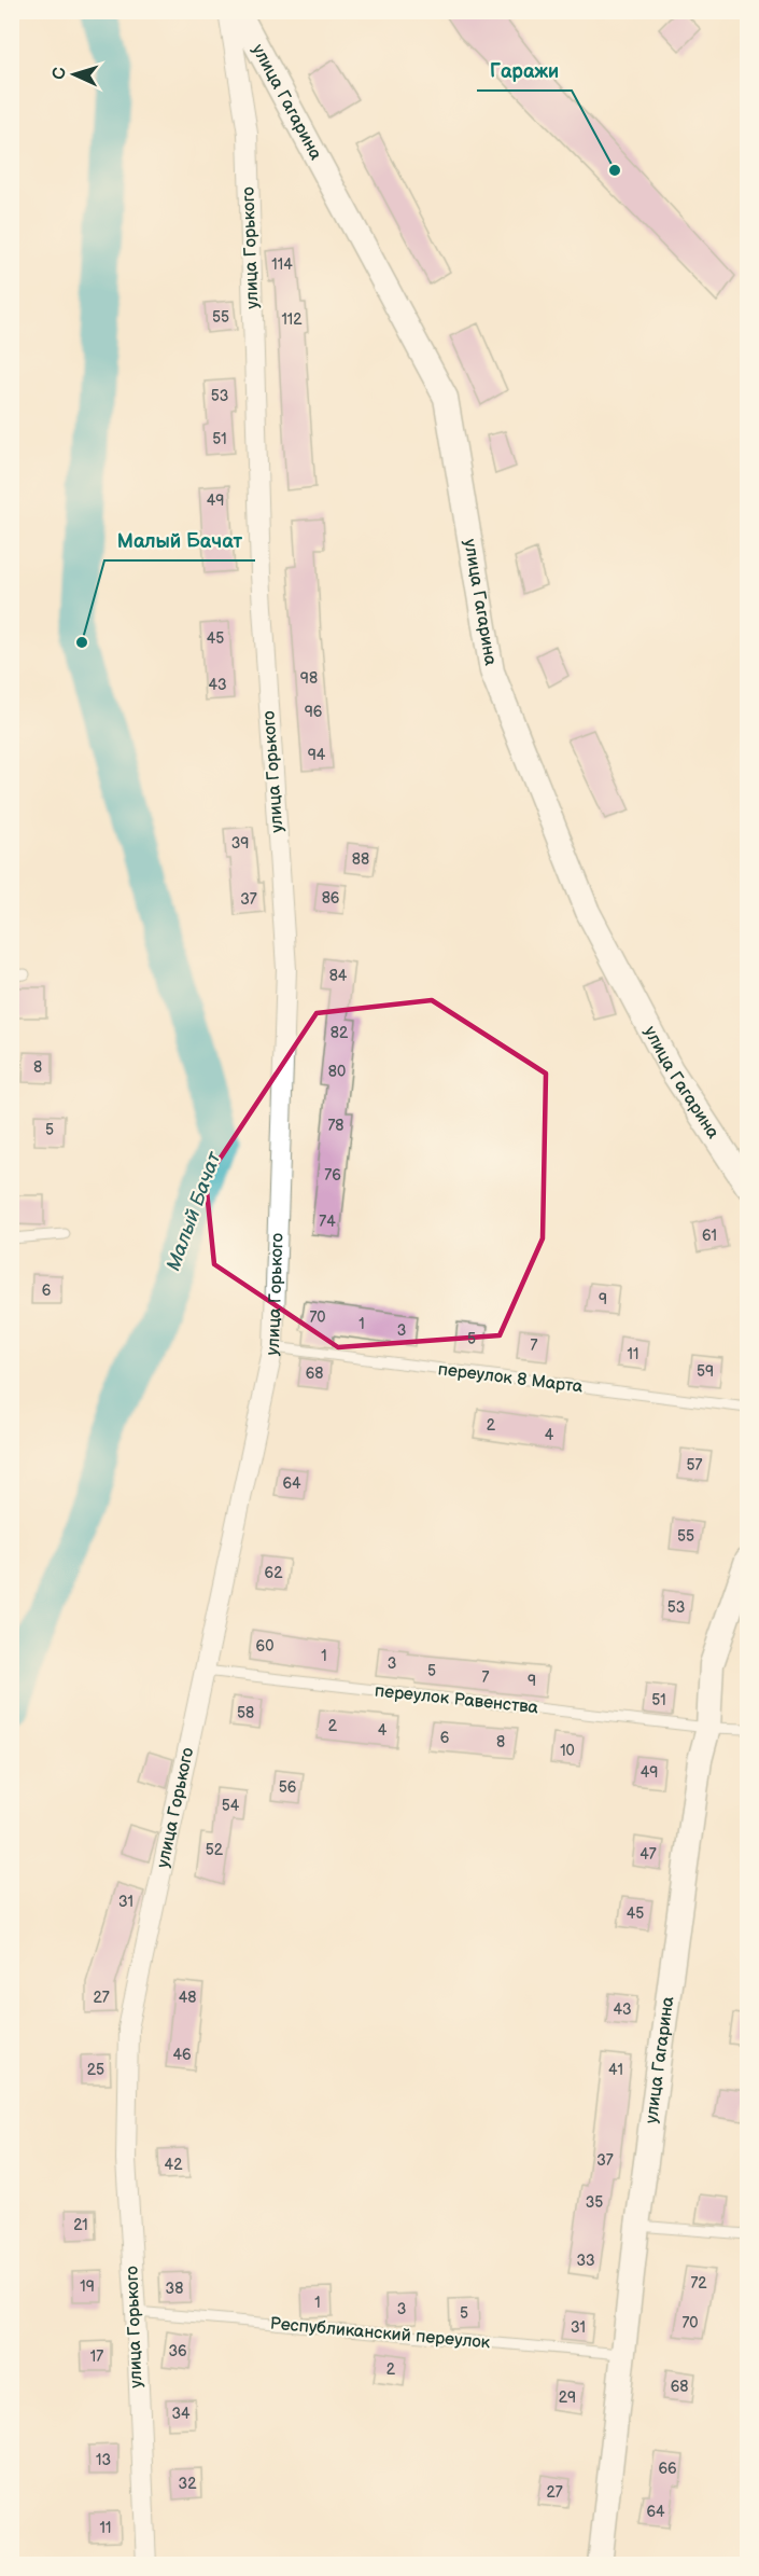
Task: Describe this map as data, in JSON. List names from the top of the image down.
{
  "streets": {
    "street": ["улица Гагарина", "улица Горького"],
    "lane": ["переулок 8 Марта", "переулок Равенства", "Республиканский переулок"]
  },
  "crossings": [
    ["улица Гагарина", "переулок Равенства"],
    ["улица Гагарина", "Республиканский переулок"],
    ["улица Горького", "переулок 8 Марта"],
    ["улица Горького", "переулок Равенства"],
    ["улица Горького", "Республиканский переулок"]
  ],
  "water": ["Малый Бачат"],
  "places": ["Гаражи", "Малый Бачат"],
  "house_numbers": [
    "114",
    "55",
    "112",
    "53",
    "51",
    "49",
    "45",
    "98",
    "43",
    "96",
    "94",
    "39",
    "88",
    "86",
    "37",
    "84",
    "82",
    "8",
    "80",
    "78",
    "5",
    "76",
    "74",
    "61",
    "6",
    "9",
    "70",
    "1",
    "3",
    "5",
    "7",
    "11",
    "59",
    "68",
    "2",
    "4",
    "57",
    "64",
    "55",
    "62",
    "53",
    "60",
    "1",
    "3",
    "5",
    "7",
    "9",
    "51",
    "58",
    "2",
    "4",
    "6",
    "8",
    "10",
    "49",
    "56",
    "54",
    "52",
    "47",
    "31",
    "45",
    "27",
    "48",
    "43",
    "46",
    "25",
    "41",
    "37",
    "42",
    "35",
    "21",
    "33",
    "72",
    "19",
    "38",
    "1",
    "3",
    "5",
    "70",
    "31",
    "36",
    "17",
    "2",
    "68",
    "29",
    "34",
    "13",
    "66",
    "32",
    "27",
    "64",
    "11"
  ],
  "north": "left"
}
